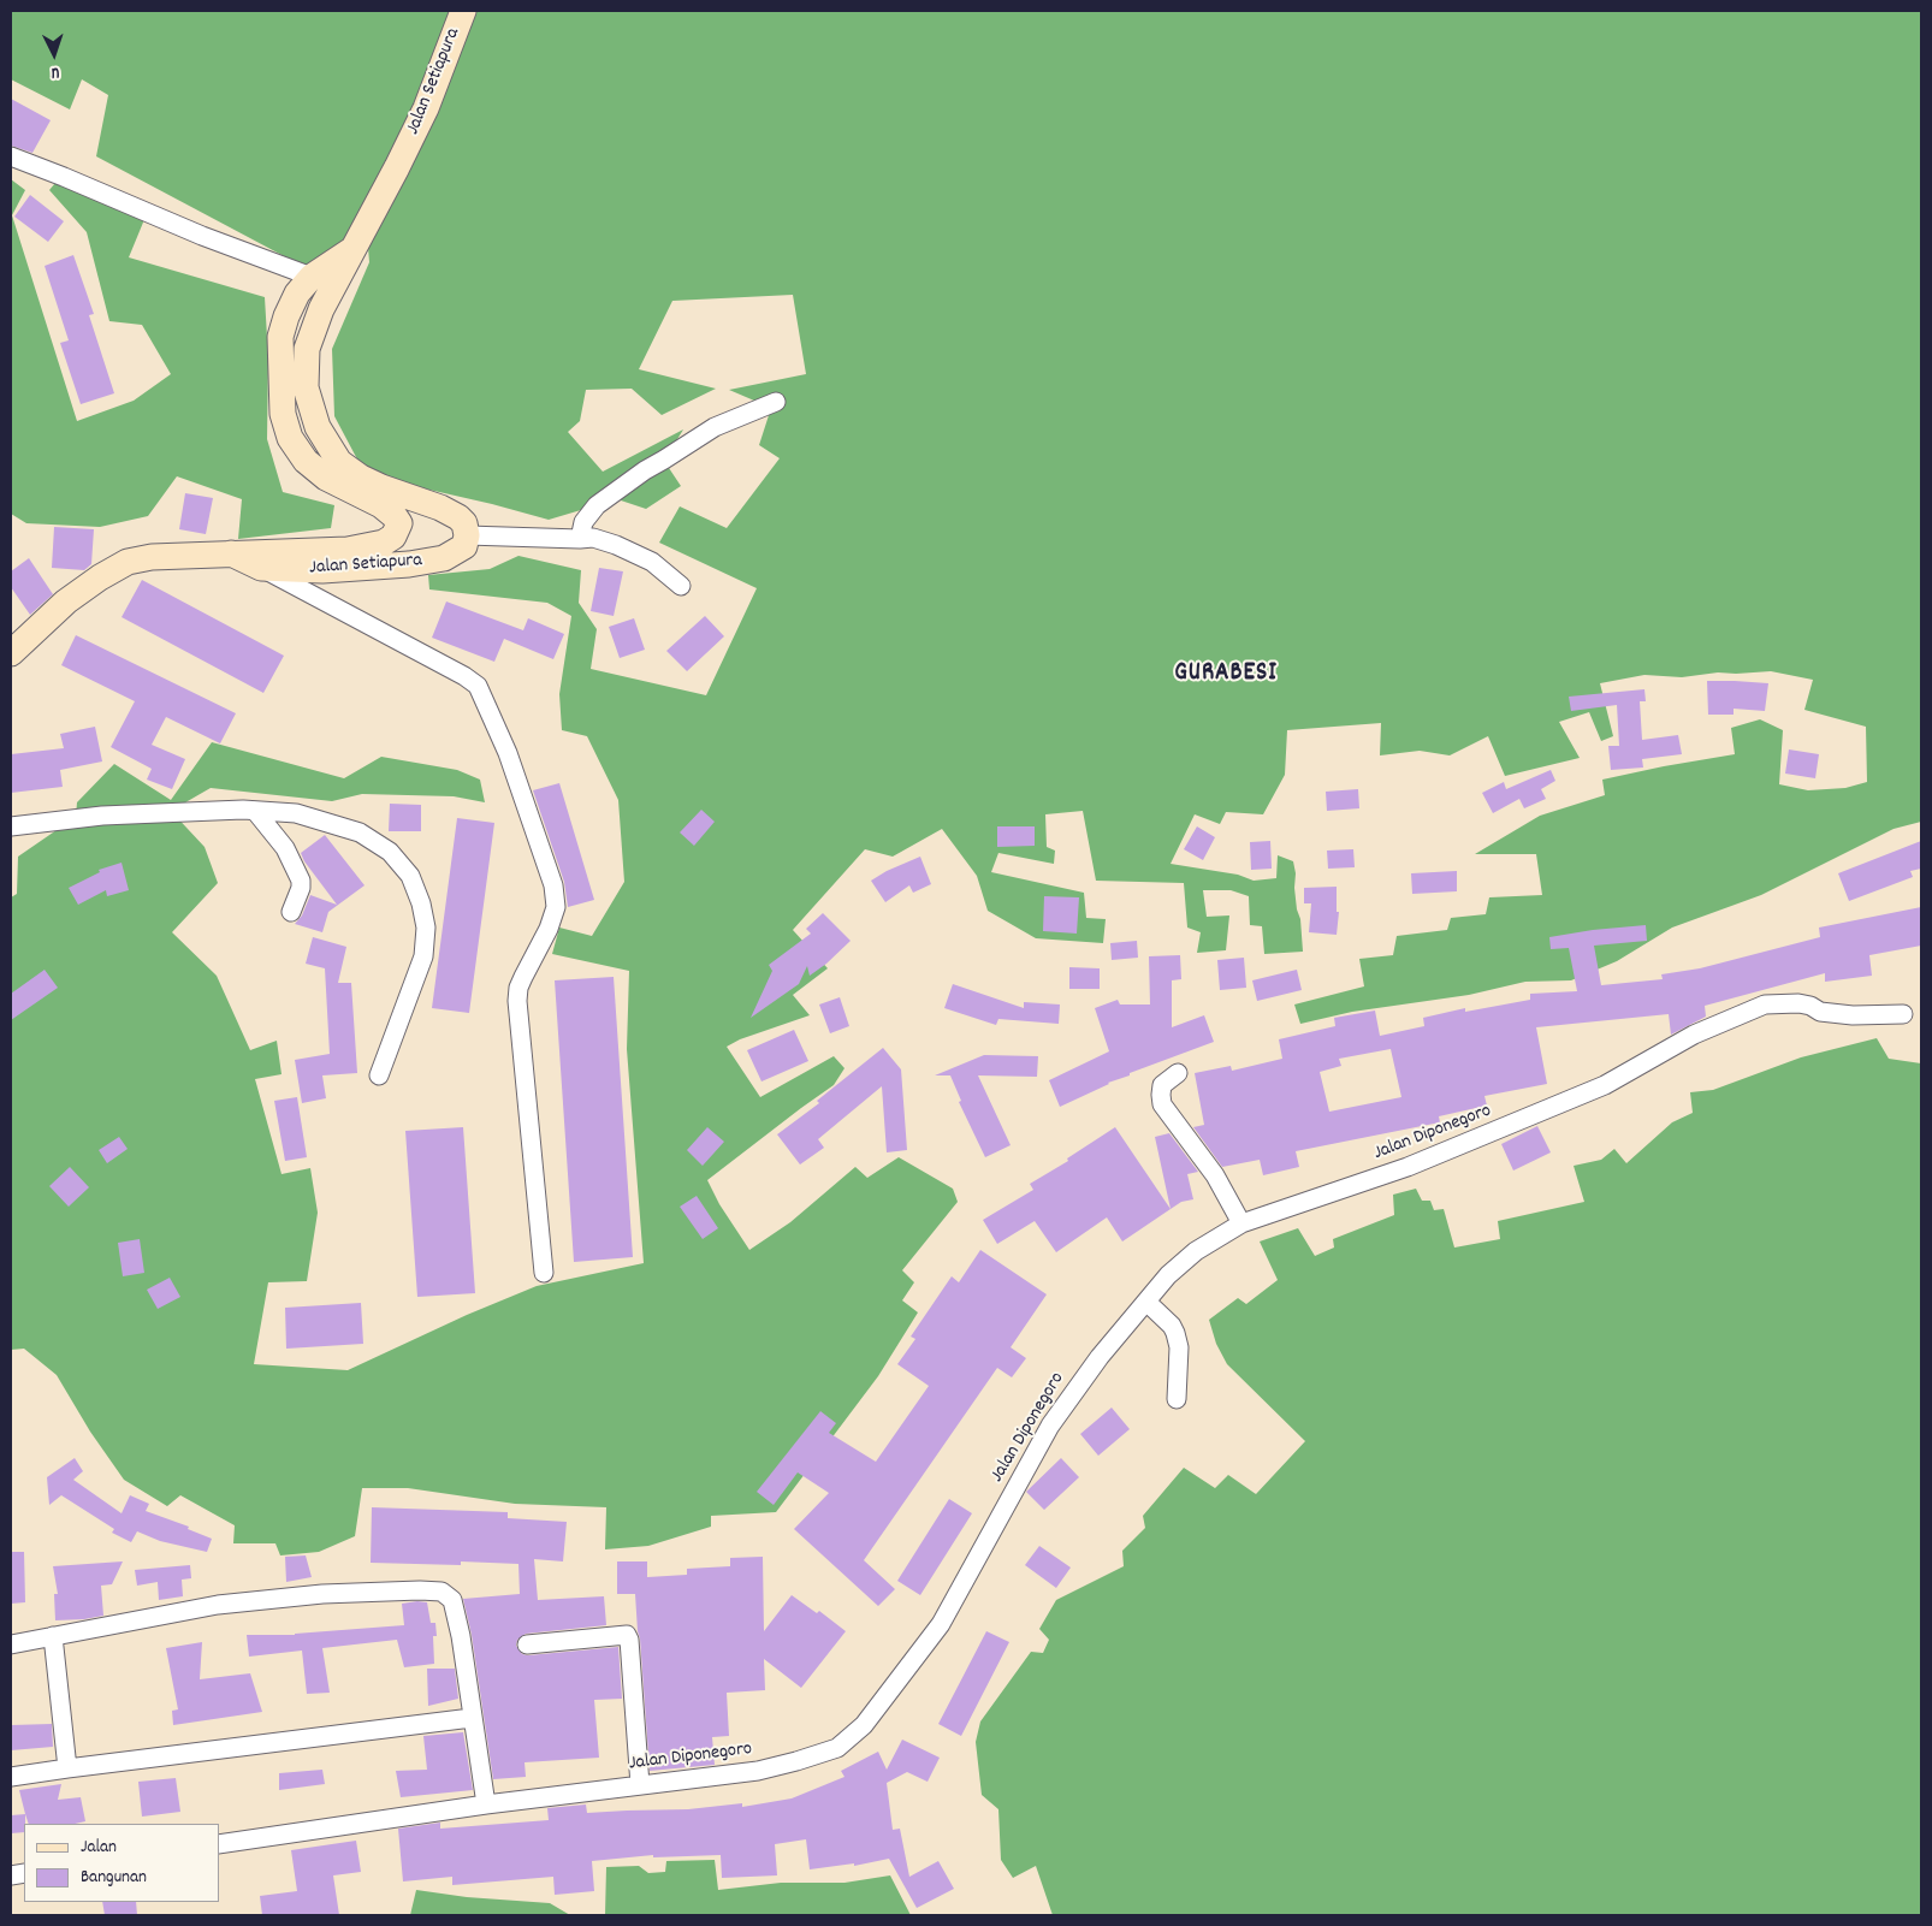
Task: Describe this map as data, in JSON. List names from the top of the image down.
{
  "streets": {
    "street": ["Jalan Setiapura", "Jalan Diponegoro"]
  },
  "districts": ["GURABESI"],
  "legend": ["Jalan", "Bangunan"],
  "north": "bottom"
}
